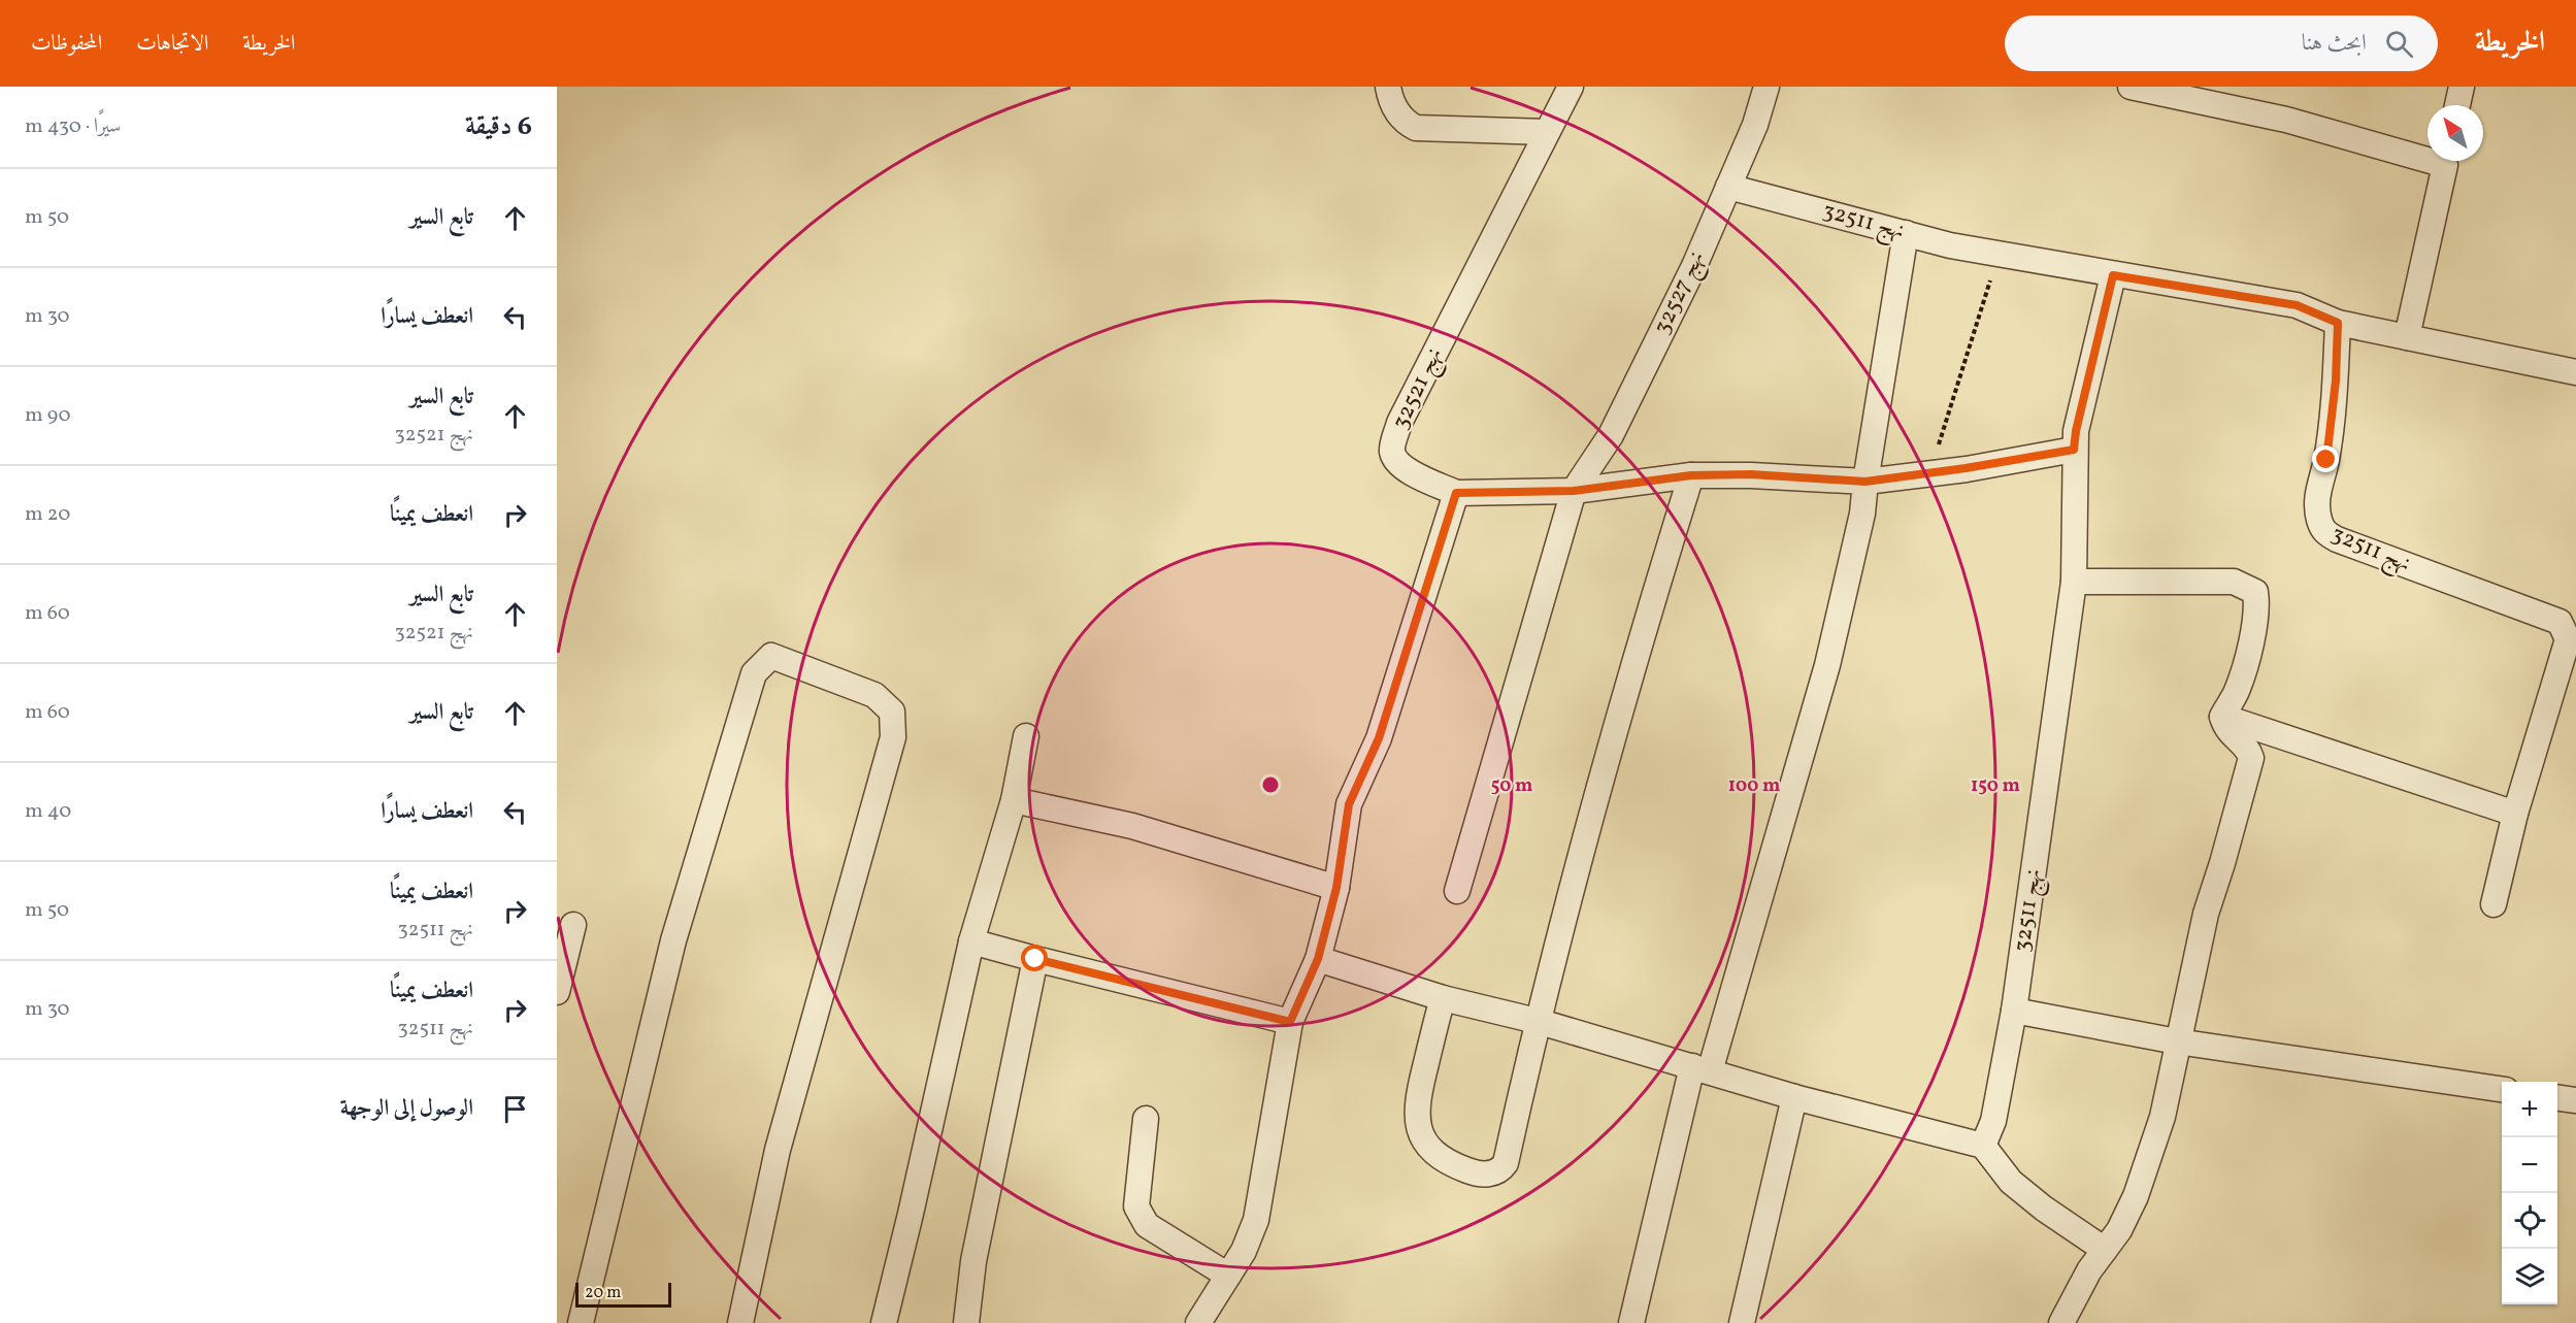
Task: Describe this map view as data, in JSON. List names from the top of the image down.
{
  "streets": {
    "street": ["نهج 32511", "نهج 32527", "نهج 32521"]
  },
  "crossings": [
    ["نهج 32511", "نهج 32527"]
  ],
  "scale_bar": "20 m",
  "north": "top left",
  "page": {
    "header": "الخريطة",
    "search": "ابحث هنا",
    "nav": ["الخريطة", "الاتجاهات", "المحفوظات"],
    "heading": ["6 دقيقة", "سيرًا · 430 m"],
    "list": [
      ["تابع السير", "50 m"],
      ["انعطف يسارًا", "30 m"],
      ["تابع السير", "نهج 32521", "90 m"],
      ["انعطف يمينًا", "20 m"],
      ["تابع السير", "نهج 32521", "60 m"],
      ["تابع السير", "60 m"],
      ["انعطف يسارًا", "40 m"],
      ["انعطف يمينًا", "نهج 32511", "50 m"],
      ["انعطف يمينًا", "نهج 32511", "30 m"],
      "الوصول إلى الوجهة"
    ],
    "map_buttons": ["+", "−"],
    "scale": "20 m"
  },
  "rings": ["50 m", "100 m", "150 m"]
}
